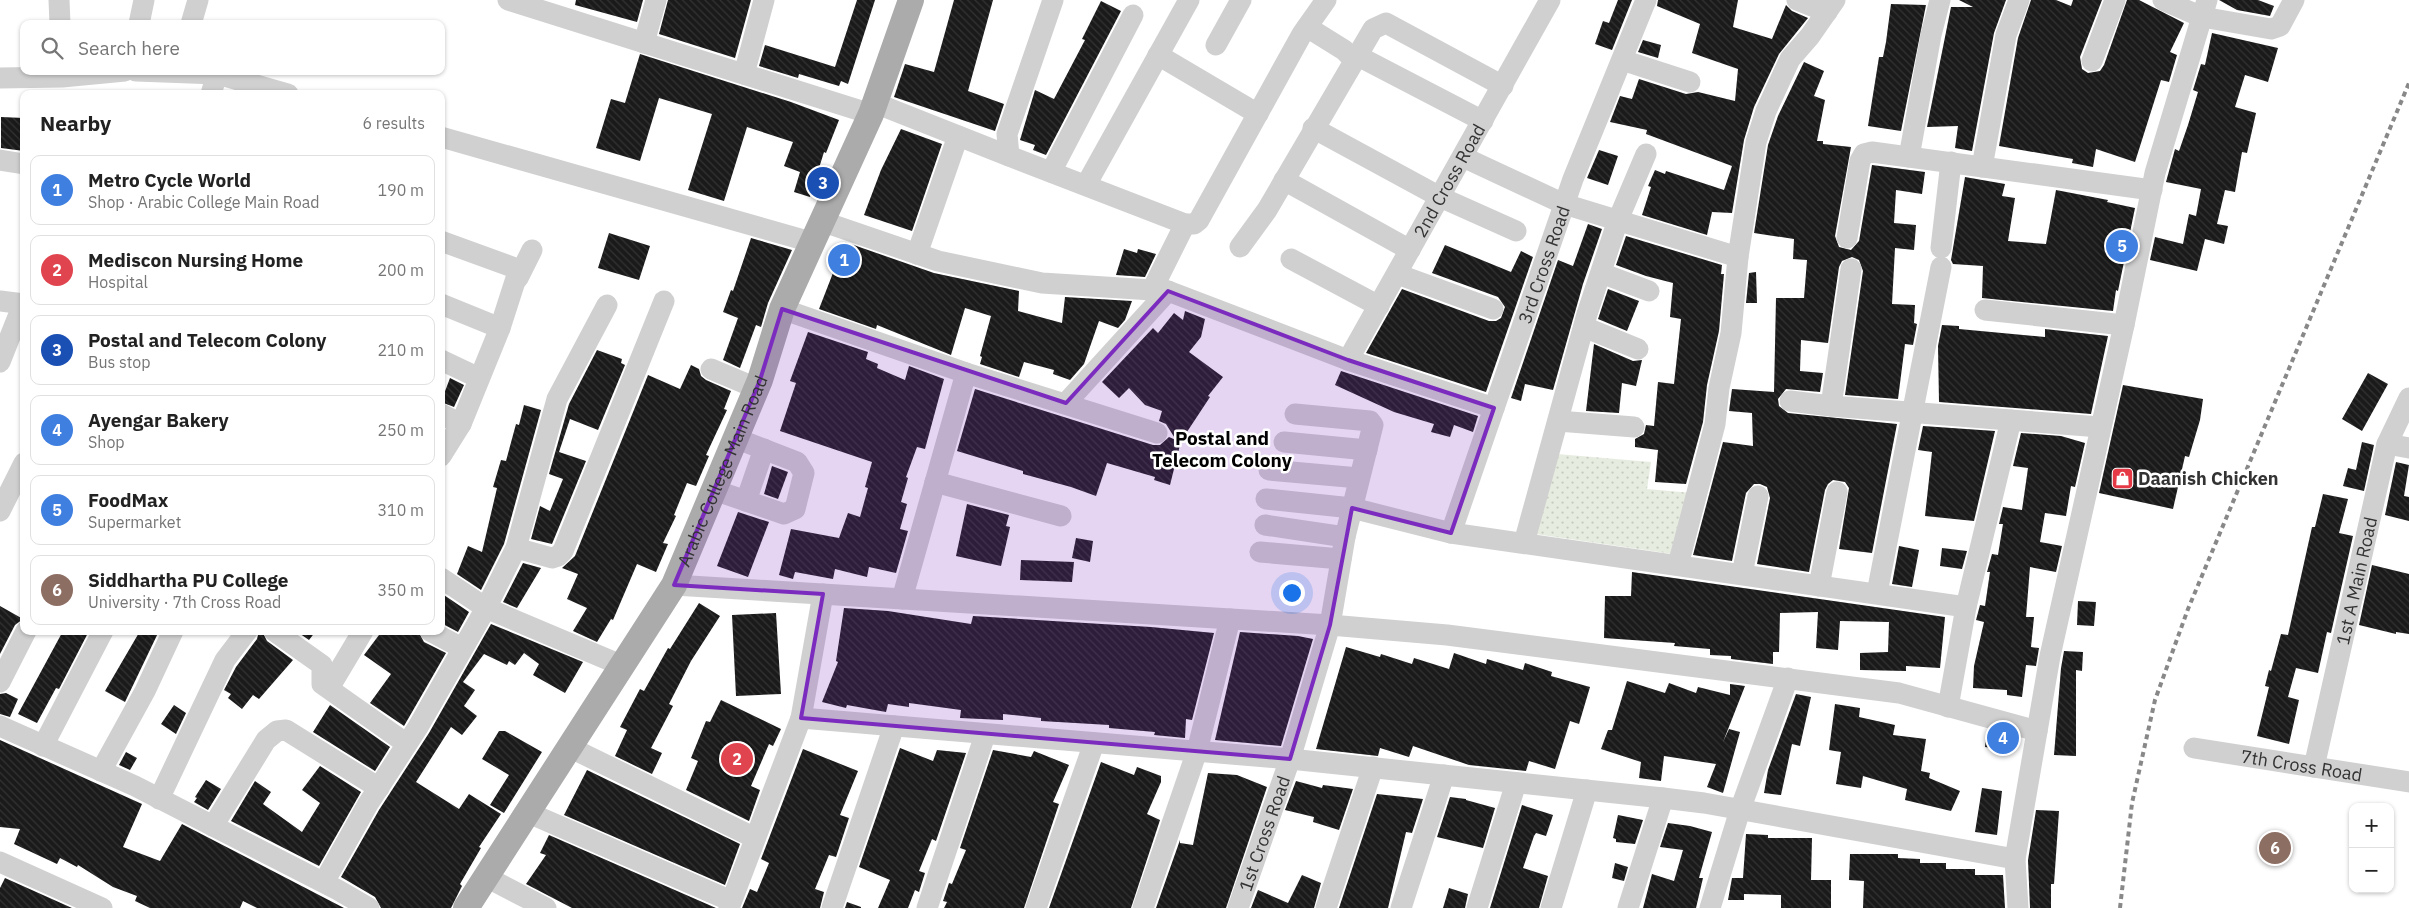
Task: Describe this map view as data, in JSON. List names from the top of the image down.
{
  "streets": {
    "main road": ["Arabic College Main Road"],
    "street": [
      "2nd Cross Road",
      "3rd Cross Road",
      "1st A Main Road",
      "7th Cross Road",
      "1st Cross Road"
    ]
  },
  "crossings": [
    ["1st A Main Road", "7th Cross Road"]
  ],
  "districts": ["Postal and Telecom Colony"],
  "places": {
    "shop": ["Daanish Chicken"]
  },
  "page": {
    "search": "Search here",
    "heading": ["Nearby", "6 results"],
    "list": [
      {
        "mark": "1",
        "name": "Metro Cycle World",
        "note": "Shop · Arabic College Main Road",
        "value": "190 m"
      },
      {
        "mark": "2",
        "name": "Mediscon Nursing Home",
        "note": "Hospital",
        "value": "200 m"
      },
      {
        "mark": "3",
        "name": "Postal and Telecom Colony",
        "note": "Bus stop",
        "value": "210 m"
      },
      {
        "mark": "4",
        "name": "Ayengar Bakery",
        "note": "Shop",
        "value": "250 m"
      },
      {
        "mark": "5",
        "name": "FoodMax",
        "note": "Supermarket",
        "value": "310 m"
      },
      {
        "mark": "6",
        "name": "Siddhartha PU College",
        "note": "University · 7th Cross Road",
        "value": "350 m"
      }
    ],
    "pins": [
      "3",
      "5",
      "1",
      "4",
      "2",
      "6"
    ],
    "map_buttons": ["+", "−"]
  }
}
